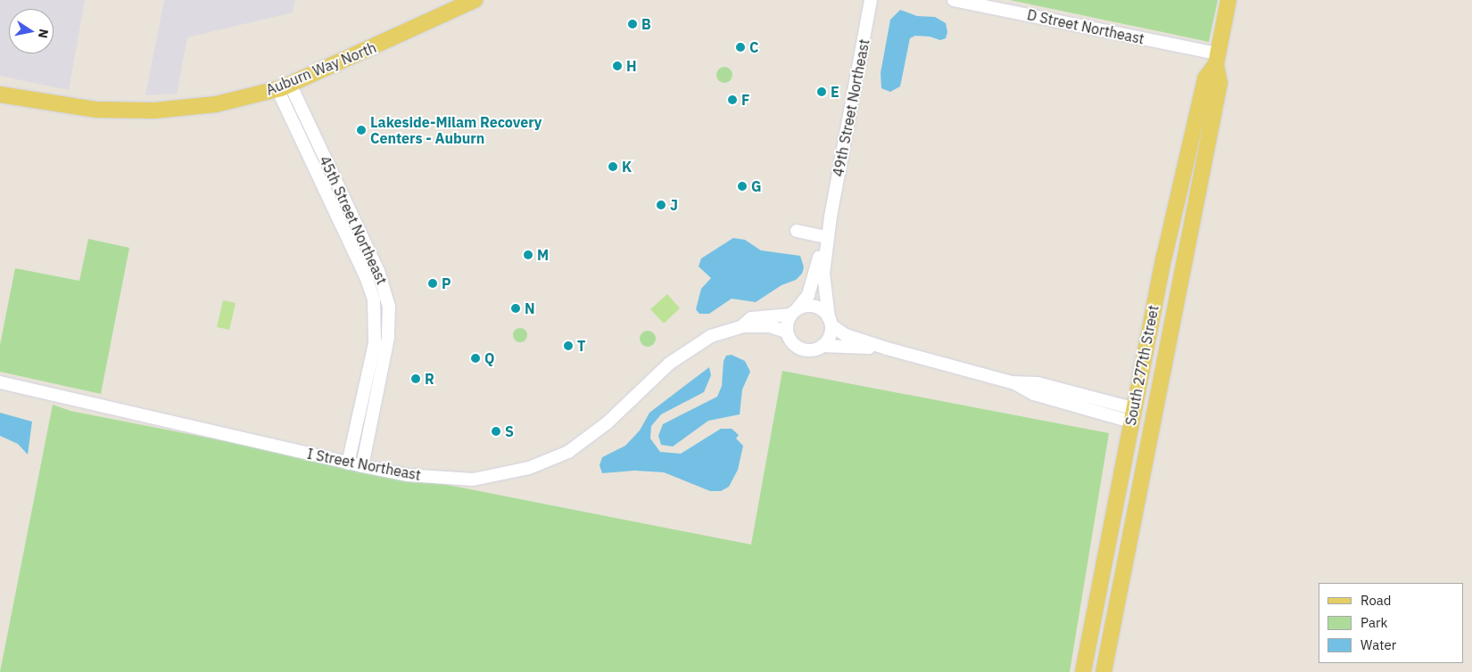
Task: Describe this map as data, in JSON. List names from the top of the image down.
{
  "streets": {
    "main road": ["Auburn Way North", "South 277th Street"],
    "street": [
      "D Street Northeast",
      "49th Street Northeast",
      "45th Street Northeast",
      "I Street Northeast"
    ]
  },
  "crossings": [
    ["D Street Northeast", "South 277th Street"],
    ["Auburn Way North", "45th Street Northeast"],
    ["49th Street Northeast", "I Street Northeast"],
    ["45th Street Northeast", "I Street Northeast"]
  ],
  "places": [
    "B",
    "C",
    "H",
    "E",
    "F",
    "Lakeside-Milam Recovery Centers - Auburn",
    "K",
    "G",
    "J",
    "M",
    "P",
    "N",
    "T",
    "Q",
    "R",
    "S"
  ],
  "legend": ["Road", "Park", "Water"],
  "north": "right"
}
